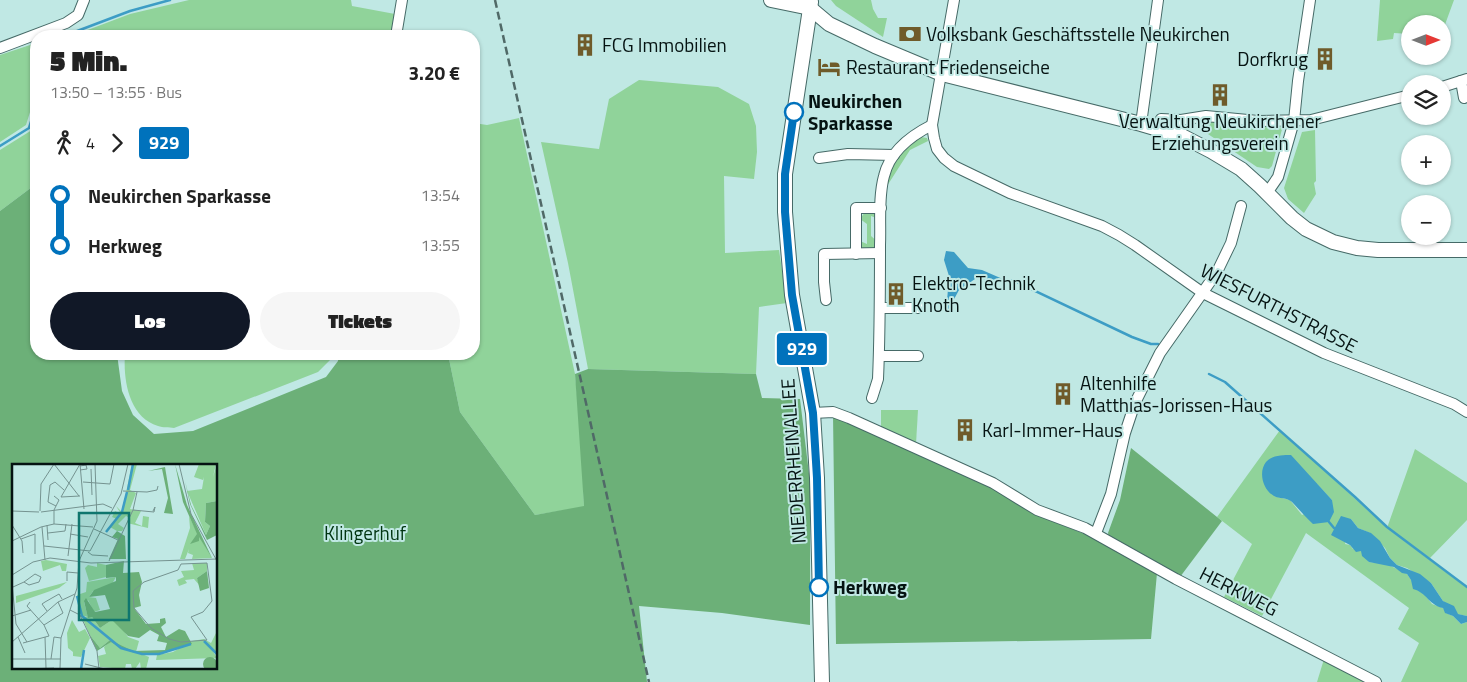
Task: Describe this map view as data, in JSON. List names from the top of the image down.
{
  "streets": {
    "main road": ["NIEDERRHEINALLEE"],
    "street": ["WIESFURTHSTRASSE", "HERKWEG"]
  },
  "crossings": [
    ["NIEDERRHEINALLEE", "HERKWEG"]
  ],
  "parks": ["Klingerhuf"],
  "places": {
    "bank": ["Volksbank Geschäftsstelle Neukirchen"],
    "building": [
      "FCG Immobilien",
      "Dorfkrug",
      "Verwaltung Neukirchener Erziehungsverein",
      "Elektro-Technik Knoth",
      "Altenhilfe Matthias-Jorissen-Haus",
      "Karl-Immer-Haus"
    ],
    "hotel": ["Restaurant Friedenseiche"],
    "other": ["Neukirchen Sparkasse", "Herkweg"]
  },
  "lines": ["bus line 929"],
  "north": "right",
  "page": {
    "on_map": "929",
    "map_buttons": ["+", "−"],
    "heading": ["5 Min.", "13:50 – 13:55 · Bus", "3.20 €"],
    "legs": ["4", "929"],
    "list": [
      {
        "name": "Neukirchen Sparkasse",
        "value": "13:54"
      },
      {
        "name": "Herkweg",
        "value": "13:55"
      }
    ],
    "buttons": ["Los", "Tickets"]
  }
}
